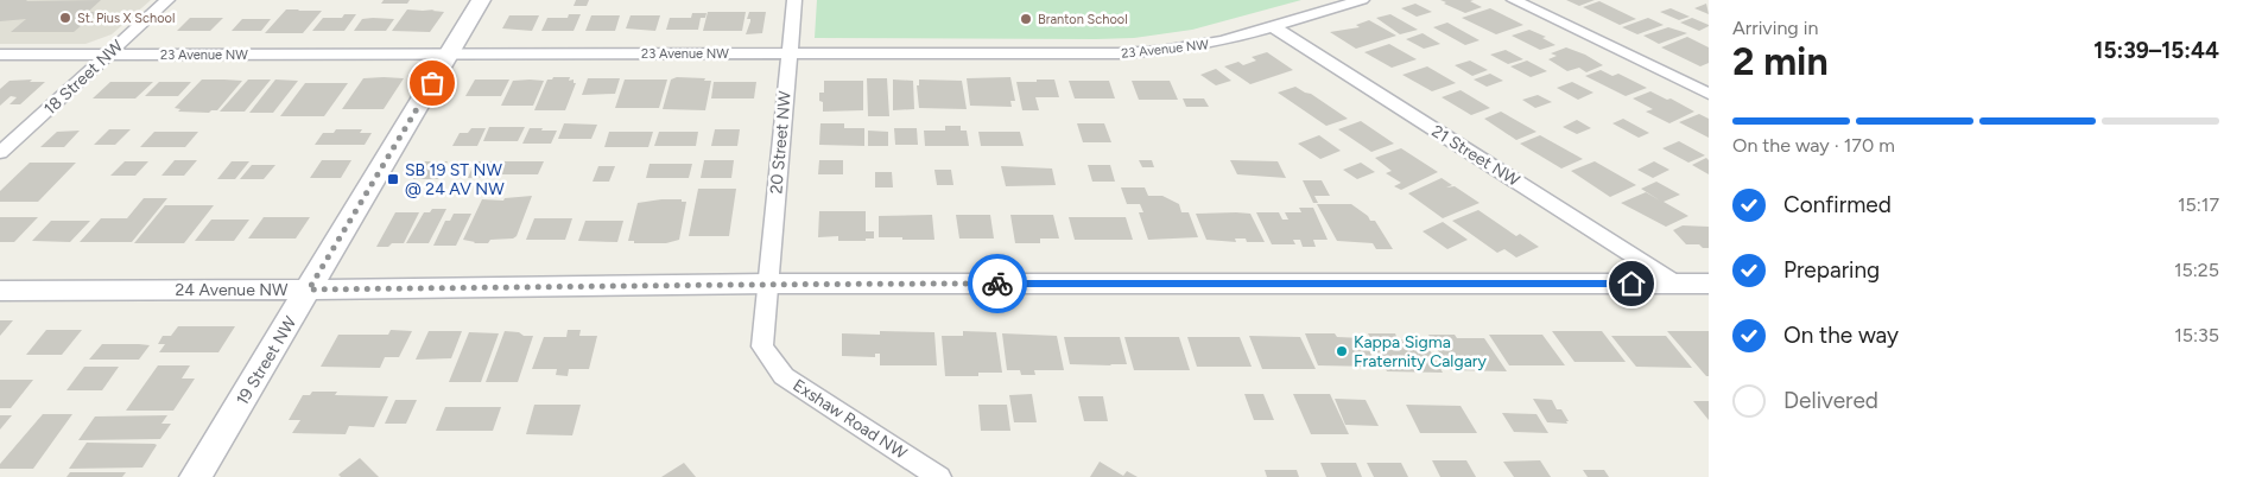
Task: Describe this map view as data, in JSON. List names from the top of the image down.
{
  "streets": {
    "street": [
      "23 Avenue NW",
      "18 Street NW",
      "20 Street NW",
      "21 Street NW",
      "24 Avenue NW",
      "19 Street NW",
      "Exshaw Road NW"
    ]
  },
  "crossings": [
    ["23 Avenue NW", "18 Street NW"],
    ["23 Avenue NW", "20 Street NW"],
    ["23 Avenue NW", "21 Street NW"],
    ["23 Avenue NW", "19 Street NW"],
    ["20 Street NW", "24 Avenue NW"],
    ["20 Street NW", "Exshaw Road NW"],
    ["21 Street NW", "24 Avenue NW"],
    ["24 Avenue NW", "19 Street NW"],
    ["24 Avenue NW", "Exshaw Road NW"]
  ],
  "places": {
    "other": ["St. Pius X School", "Branton School", "Kappa Sigma Fraternity Calgary"],
    "transit": ["SB 19 ST NW @ 24 AV NW"]
  },
  "page": {
    "heading": ["2 min", "Arriving in", "15:39–15:44"],
    "bar": "On the way · 170 m",
    "list": [
      ["Confirmed", "15:17"],
      ["Preparing", "15:25"],
      ["On the way", "15:35"],
      "Delivered"
    ]
  }
}
